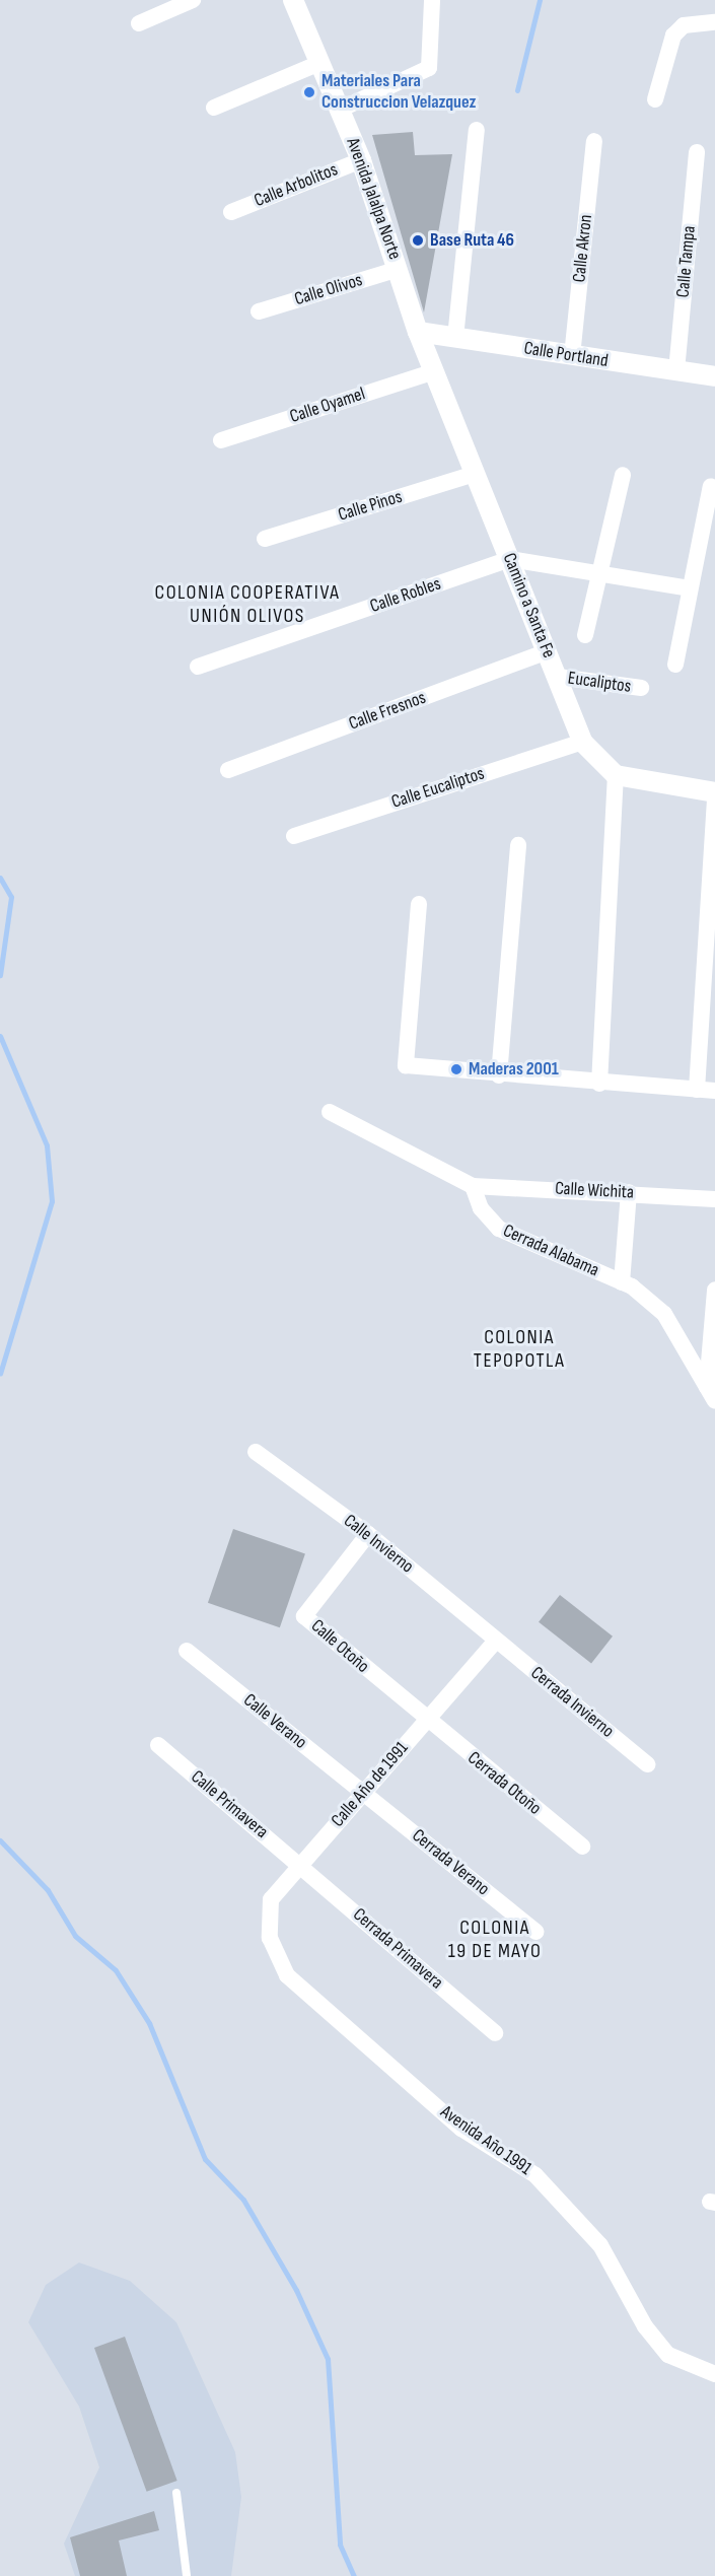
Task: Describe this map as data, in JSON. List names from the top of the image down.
{
  "streets": {
    "street": [
      "Calle Arbolitos",
      "Avenida Jalalpa Norte",
      "Calle Akron",
      "Calle Tampa",
      "Calle Olivos",
      "Calle Portland",
      "Calle Oyamel",
      "Calle Pinos",
      "Calle Robles",
      "Camino a Santa Fe",
      "Eucaliptos",
      "Calle Fresnos",
      "Calle Eucaliptos",
      "Calle Wichita",
      "Cerrada Alabama",
      "Calle Invierno",
      "Calle Otoño",
      "Cerrada Invierno",
      "Calle Verano",
      "Cerrada Otoño",
      "Calle Año de 1991",
      "Calle Primavera",
      "Cerrada Verano",
      "Cerrada Primavera",
      "Avenida Año 1991"
    ]
  },
  "crossings": [
    ["Calle Arbolitos", "Avenida Jalalpa Norte"],
    ["Avenida Jalalpa Norte", "Calle Olivos"],
    ["Avenida Jalalpa Norte", "Calle Portland"],
    ["Avenida Jalalpa Norte", "Camino a Santa Fe"],
    ["Calle Akron", "Calle Portland"],
    ["Calle Tampa", "Calle Portland"],
    ["Calle Portland", "Camino a Santa Fe"],
    ["Calle Oyamel", "Camino a Santa Fe"],
    ["Calle Pinos", "Camino a Santa Fe"],
    ["Calle Robles", "Camino a Santa Fe"],
    ["Camino a Santa Fe", "Eucaliptos"],
    ["Camino a Santa Fe", "Calle Fresnos"],
    ["Camino a Santa Fe", "Calle Eucaliptos"],
    ["Calle Wichita", "Cerrada Alabama"],
    ["Calle Invierno", "Calle Otoño"],
    ["Calle Invierno", "Cerrada Invierno"],
    ["Calle Invierno", "Calle Año de 1991"],
    ["Calle Otoño", "Cerrada Otoño"],
    ["Calle Otoño", "Calle Año de 1991"],
    ["Cerrada Invierno", "Calle Año de 1991"],
    ["Calle Verano", "Calle Año de 1991"],
    ["Calle Verano", "Cerrada Verano"],
    ["Cerrada Otoño", "Calle Año de 1991"],
    ["Calle Año de 1991", "Calle Primavera"],
    ["Calle Año de 1991", "Cerrada Verano"],
    ["Calle Año de 1991", "Cerrada Primavera"],
    ["Calle Año de 1991", "Avenida Año 1991"],
    ["Calle Primavera", "Cerrada Primavera"]
  ],
  "districts": ["COLONIA COOPERATIVA UNIÓN OLIVOS", "COLONIA TEPOPOTLA", "COLONIA 19 DE MAYO"],
  "places": ["Materiales Para Construccion Velazquez", "Base Ruta 46", "Maderas 2001"]
}
